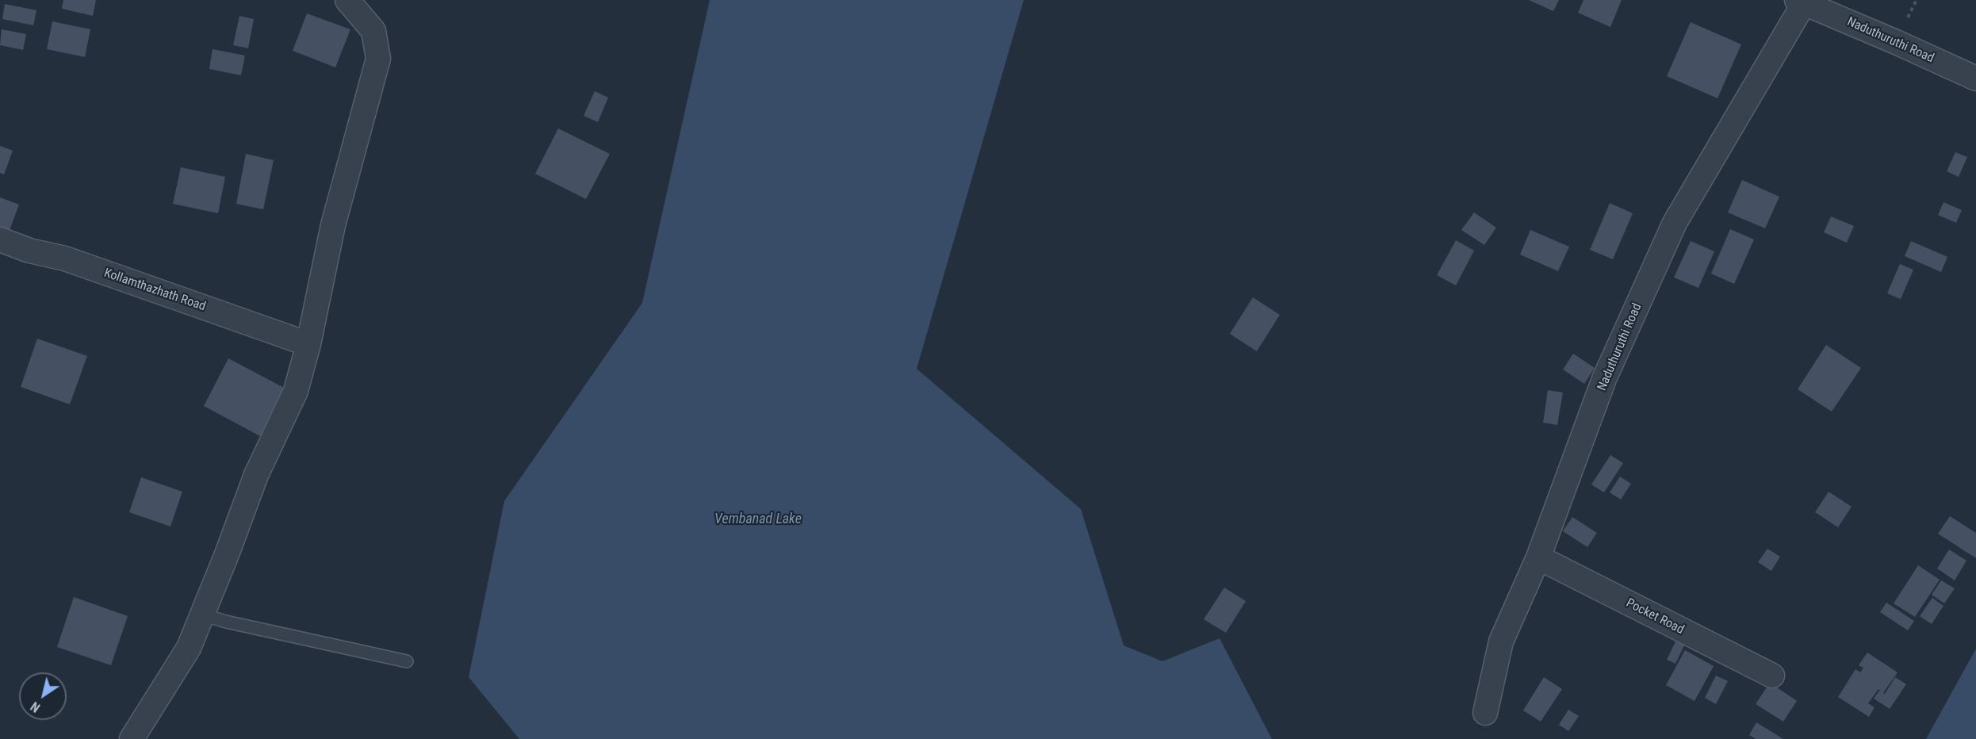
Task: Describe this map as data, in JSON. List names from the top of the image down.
{
  "streets": {
    "street": ["Naduthuruthi Road", "Kollamthazhath Road", "Pocket Road"]
  },
  "crossings": [
    ["Naduthuruthi Road", "Pocket Road"]
  ],
  "water": ["Vembanad Lake"],
  "north": "bottom left"
}
